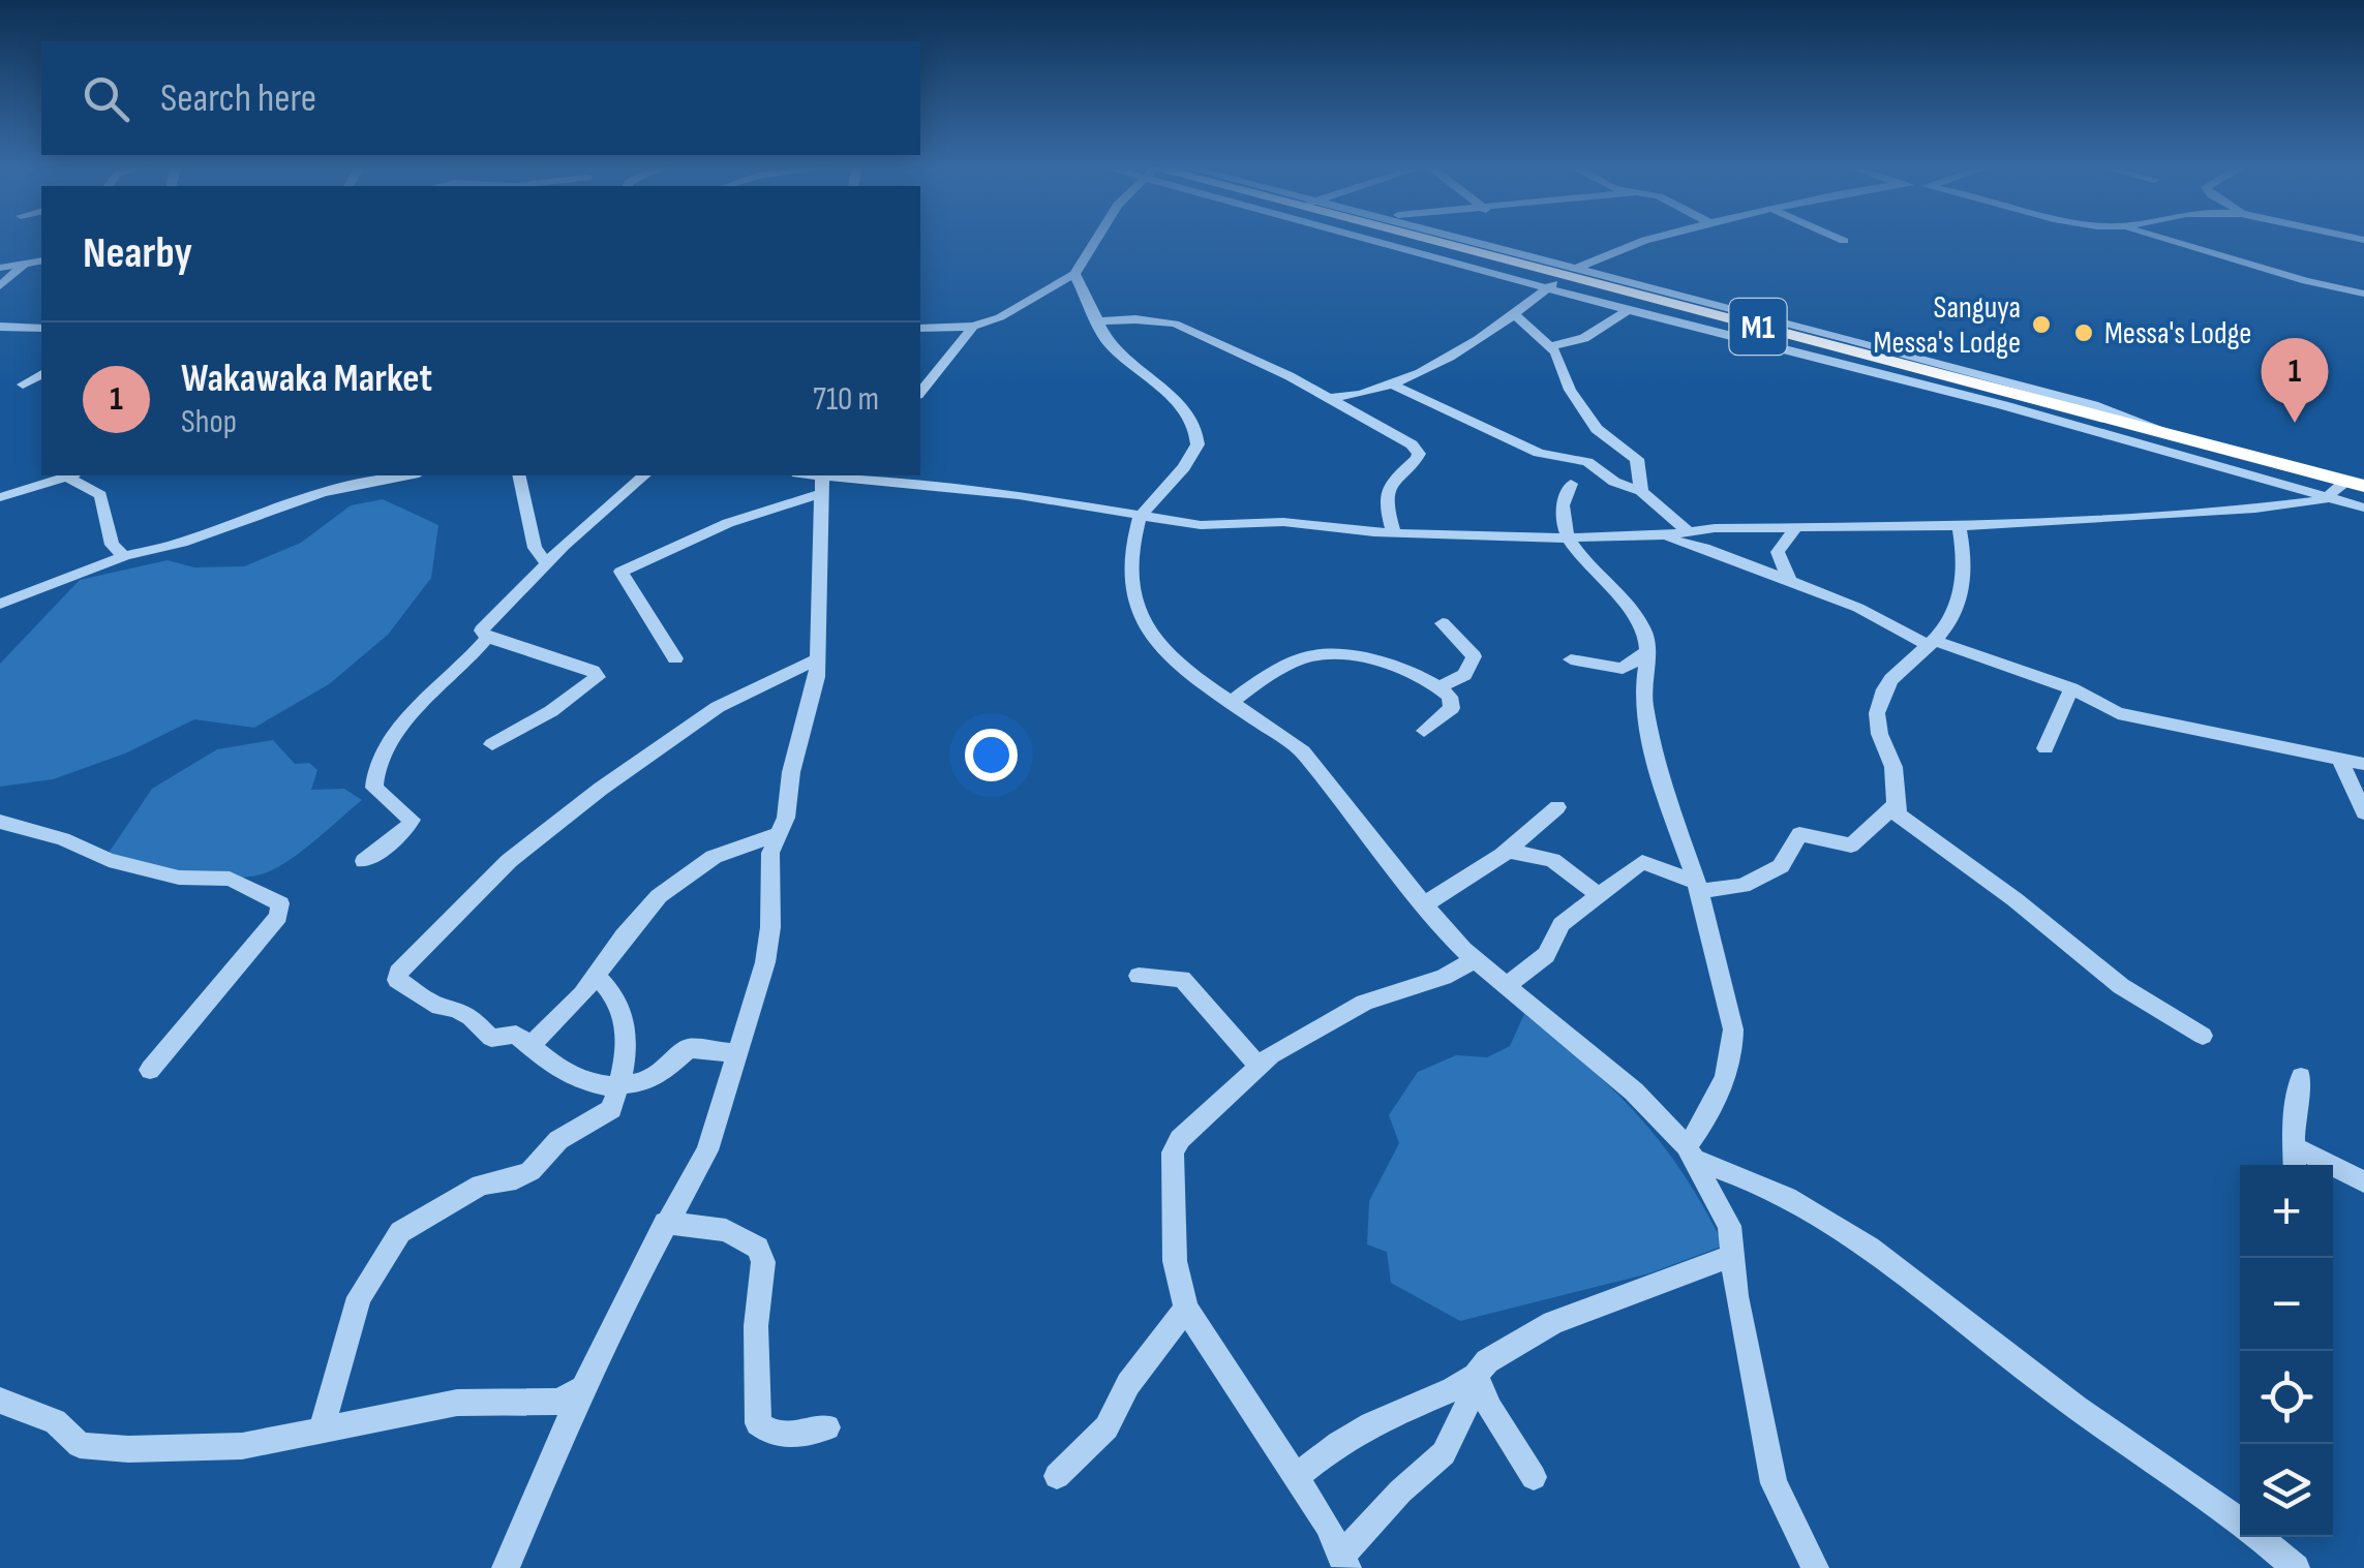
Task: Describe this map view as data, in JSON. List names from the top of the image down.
{
  "streets": {
    "highway": ["M1"]
  },
  "places": ["Sanguya Messa's Lodge", "Messa's Lodge"],
  "page": {
    "search": "Search here",
    "heading": "Nearby",
    "list": [
      {
        "mark": "1",
        "name": "Wakawaka Market",
        "note": "Shop",
        "value": "710 m"
      }
    ],
    "pins": "1",
    "map_buttons": ["+", "−"]
  }
}
